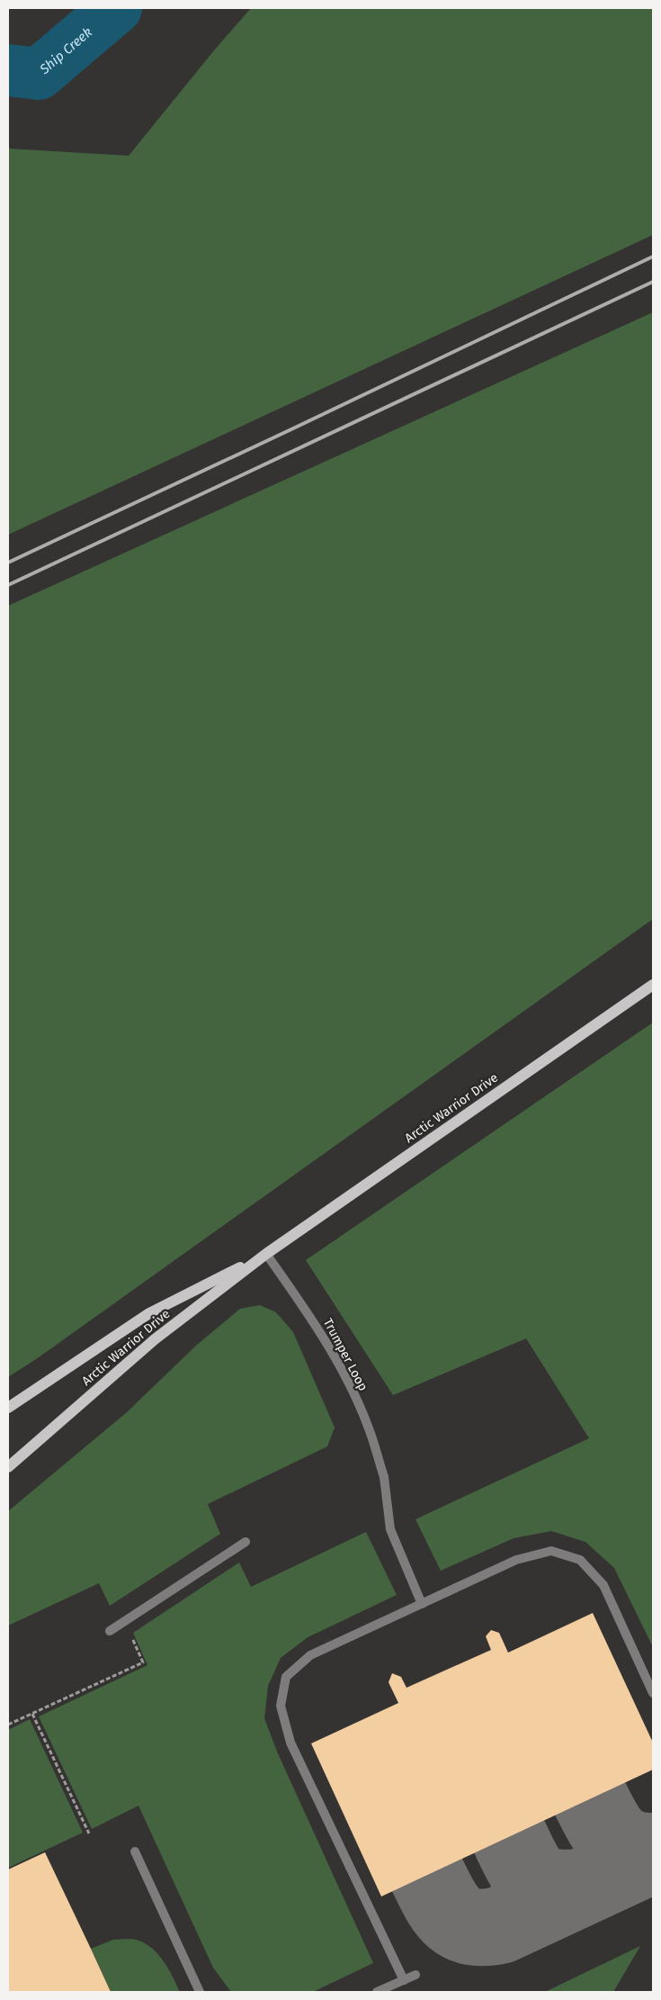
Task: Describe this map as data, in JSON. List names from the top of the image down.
{
  "streets": {
    "main road": ["Arctic Warrior Drive"],
    "street": ["Trumper Loop"]
  },
  "crossings": [
    ["Arctic Warrior Drive", "Trumper Loop"]
  ],
  "water": ["Ship Creek"]
}
